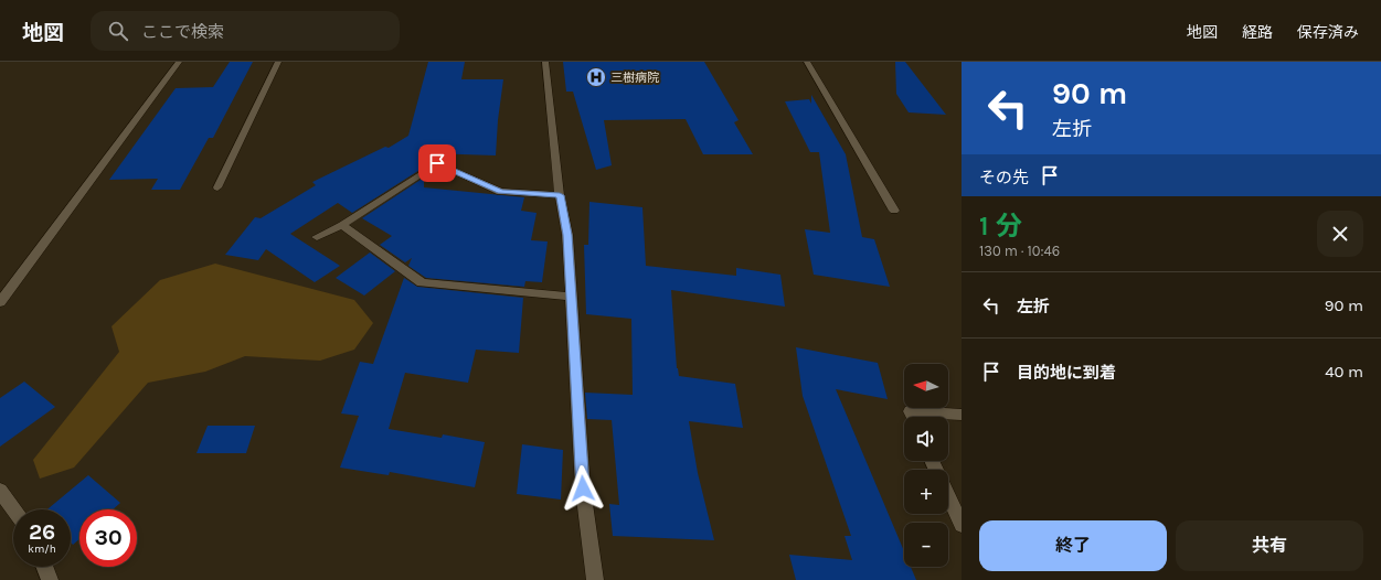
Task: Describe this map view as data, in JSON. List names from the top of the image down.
{
  "places": {
    "hospital": ["三樹病院"]
  },
  "north": "left",
  "page": {
    "header": "地図",
    "search": "ここで検索",
    "nav": ["地図", "経路", "保存済み"],
    "turn": ["90 m", "左折"],
    "then": "その先",
    "heading": ["1 分", "130 m · 10:46"],
    "list": [
      {
        "name": "左折",
        "value": "90 m"
      },
      {
        "name": "目的地に到着",
        "value": "40 m"
      }
    ],
    "map_buttons": ["+", "−"],
    "speed": "26 km/h",
    "limit": "30",
    "buttons": ["終了", "共有"]
  }
}
